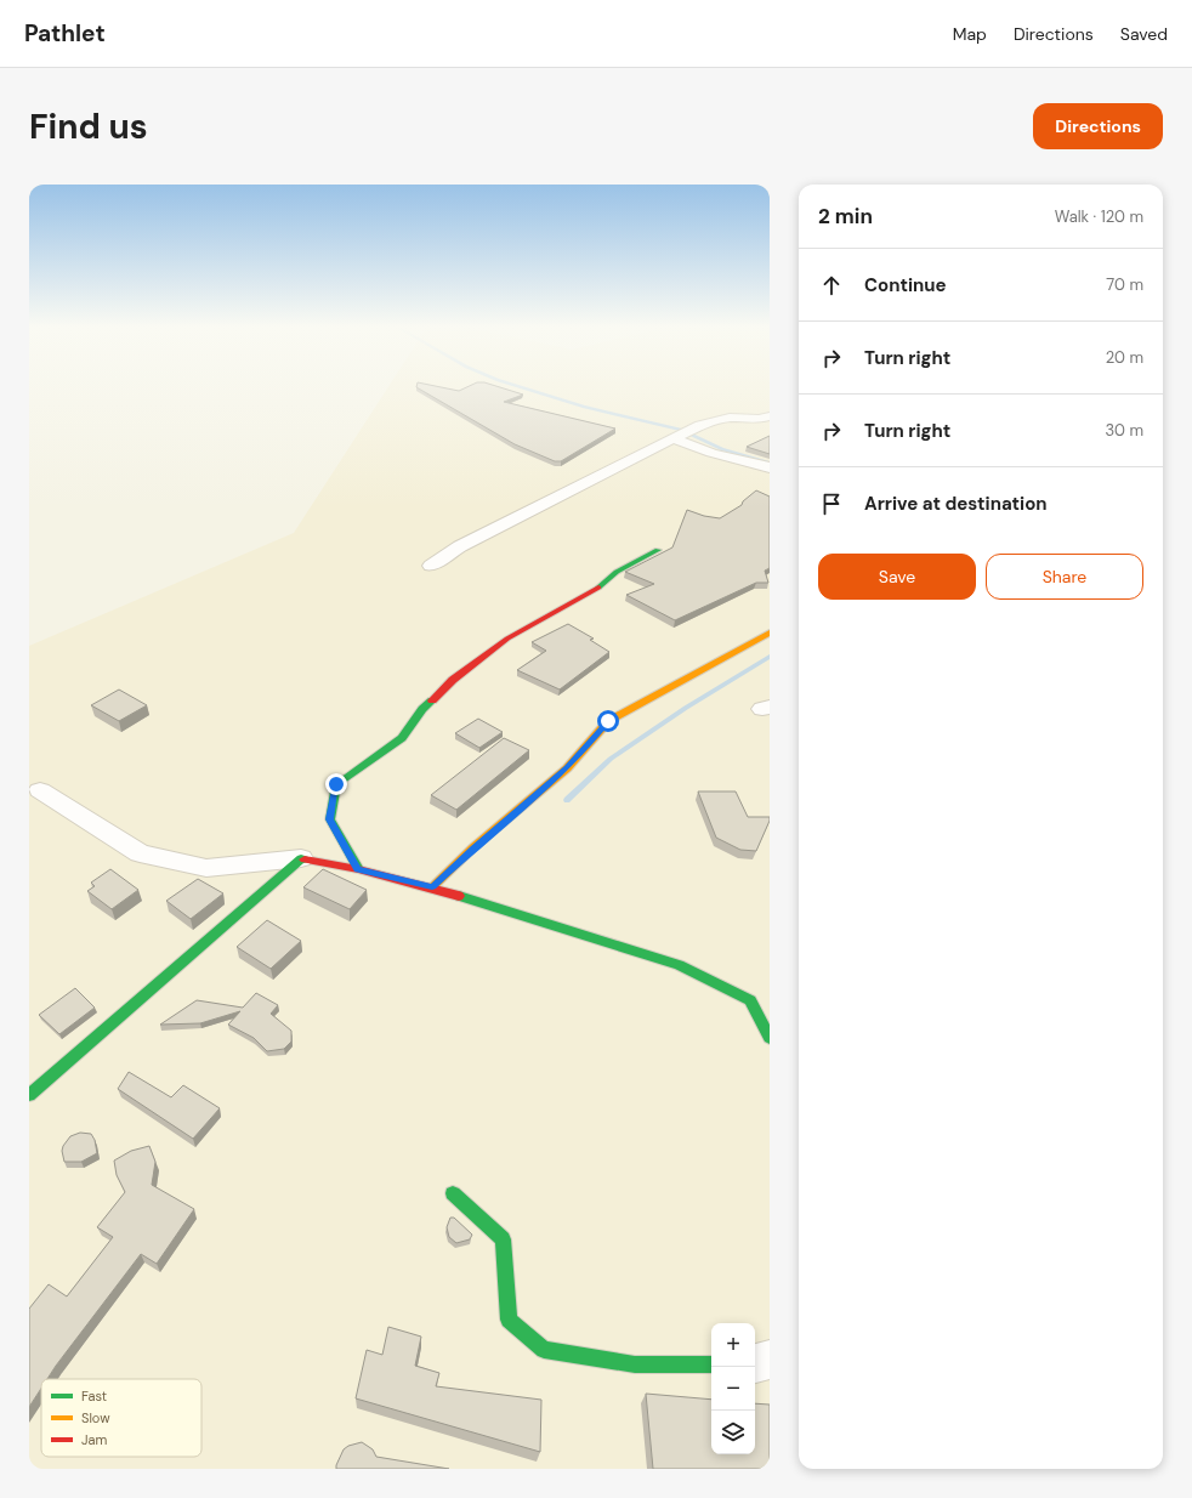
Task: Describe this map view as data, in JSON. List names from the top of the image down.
{
  "legend": ["Fast", "Slow", "Jam"],
  "page": {
    "header": "Pathlet",
    "nav": ["Map", "Directions", "Saved"],
    "buttons": [
      "Directions",
      ["Save", "Share"]
    ],
    "title": "Find us",
    "heading": ["2 min", "Walk · 120 m"],
    "list": [
      ["Continue", "70 m"],
      ["Turn right", "20 m"],
      ["Turn right", "30 m"],
      "Arrive at destination"
    ],
    "map_buttons": ["+", "−"]
  }
}
